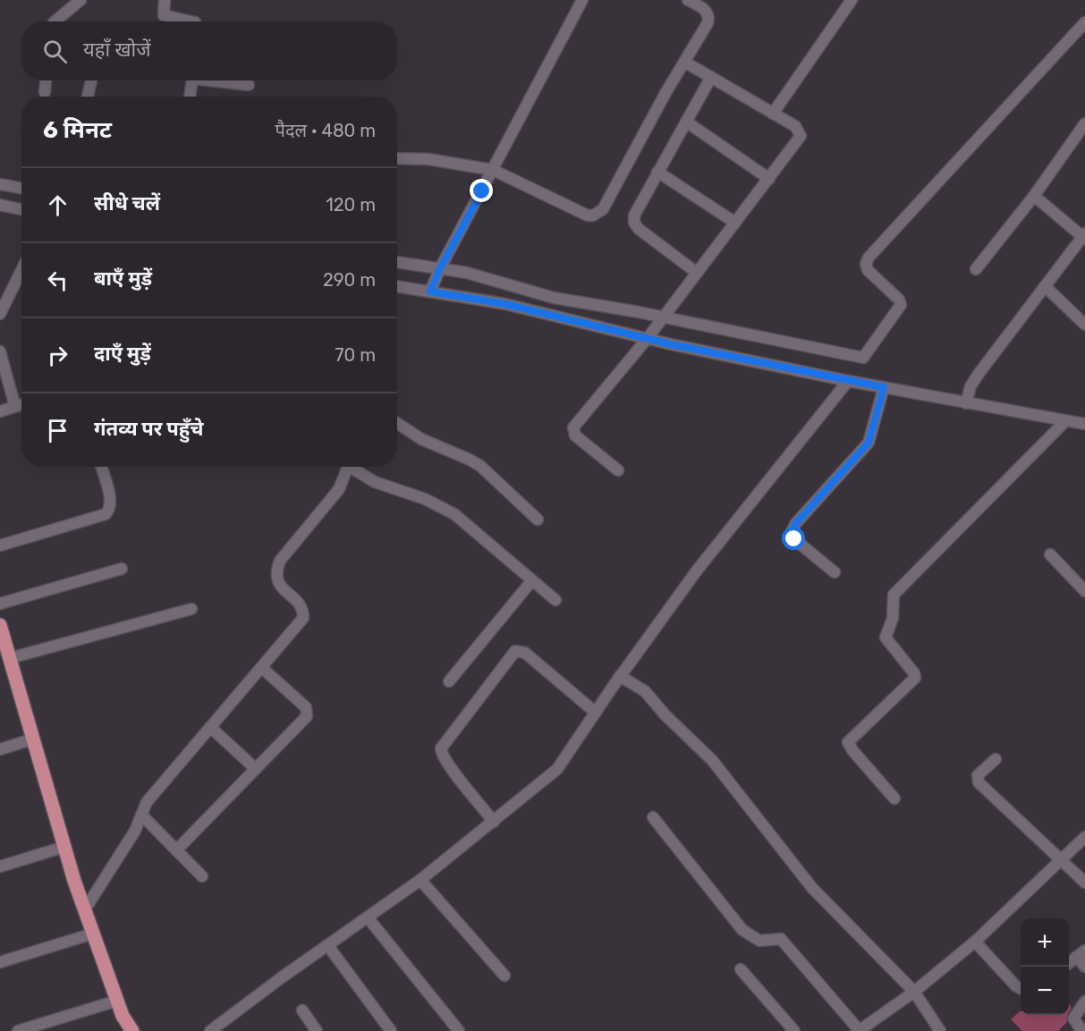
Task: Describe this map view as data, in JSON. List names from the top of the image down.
{
  "page": {
    "search": "यहाँ खोजें",
    "heading": ["6 मिनट", "पैदल · 480 m"],
    "list": [
      ["सीधे चलें", "120 m"],
      ["बाएँ मुड़ें", "290 m"],
      ["दाएँ मुड़ें", "70 m"],
      "गंतव्य पर पहुँचे"
    ],
    "map_buttons": ["+", "−"]
  }
}
